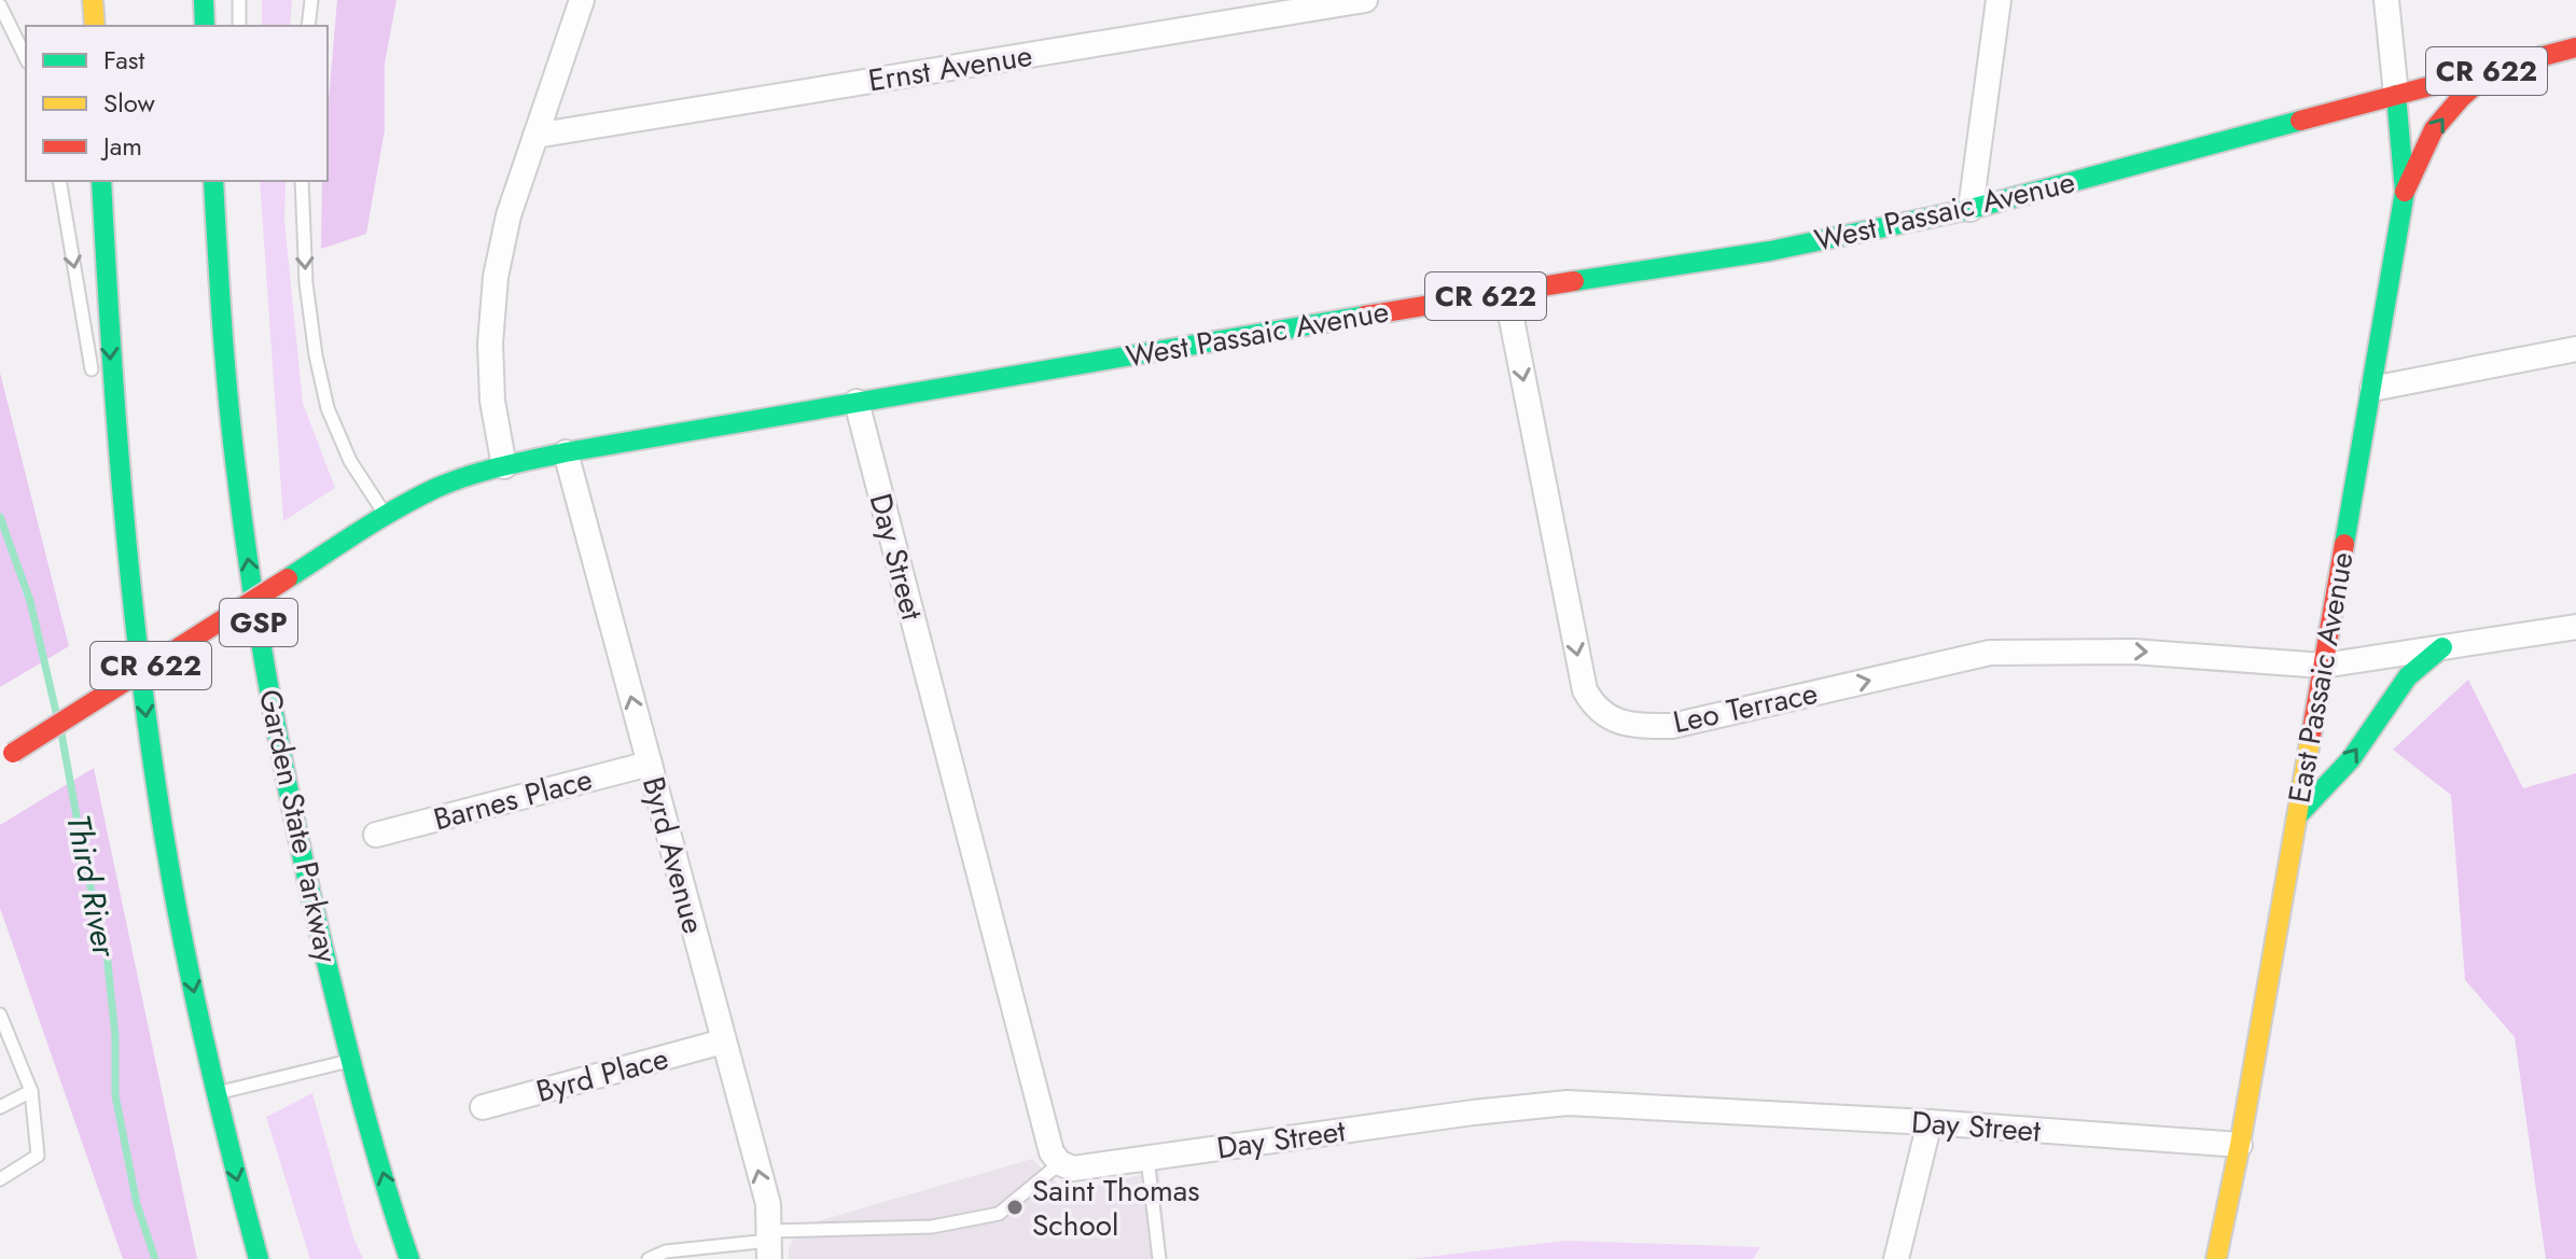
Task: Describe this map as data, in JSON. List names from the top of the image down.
{
  "streets": {
    "main road": [
      "CR 622",
      "West Passaic Avenue",
      "GSP",
      "East Passaic Avenue",
      "Garden State Parkway"
    ],
    "street": [
      "Ernst Avenue",
      "Day Street",
      "Leo Terrace",
      "Barnes Place",
      "Byrd Avenue",
      "Byrd Place"
    ]
  },
  "crossings": [
    ["West Passaic Avenue", "Day Street"],
    ["West Passaic Avenue", "East Passaic Avenue"],
    ["West Passaic Avenue", "Leo Terrace"],
    ["West Passaic Avenue", "Byrd Avenue"],
    ["Day Street", "East Passaic Avenue"],
    ["East Passaic Avenue", "Leo Terrace"],
    ["Barnes Place", "Byrd Avenue"],
    ["Byrd Avenue", "Byrd Place"]
  ],
  "one_way": ["Byrd Avenue"],
  "water": ["Third River"],
  "places": ["Saint Thomas School"],
  "legend": ["Fast", "Slow", "Jam"]
}
